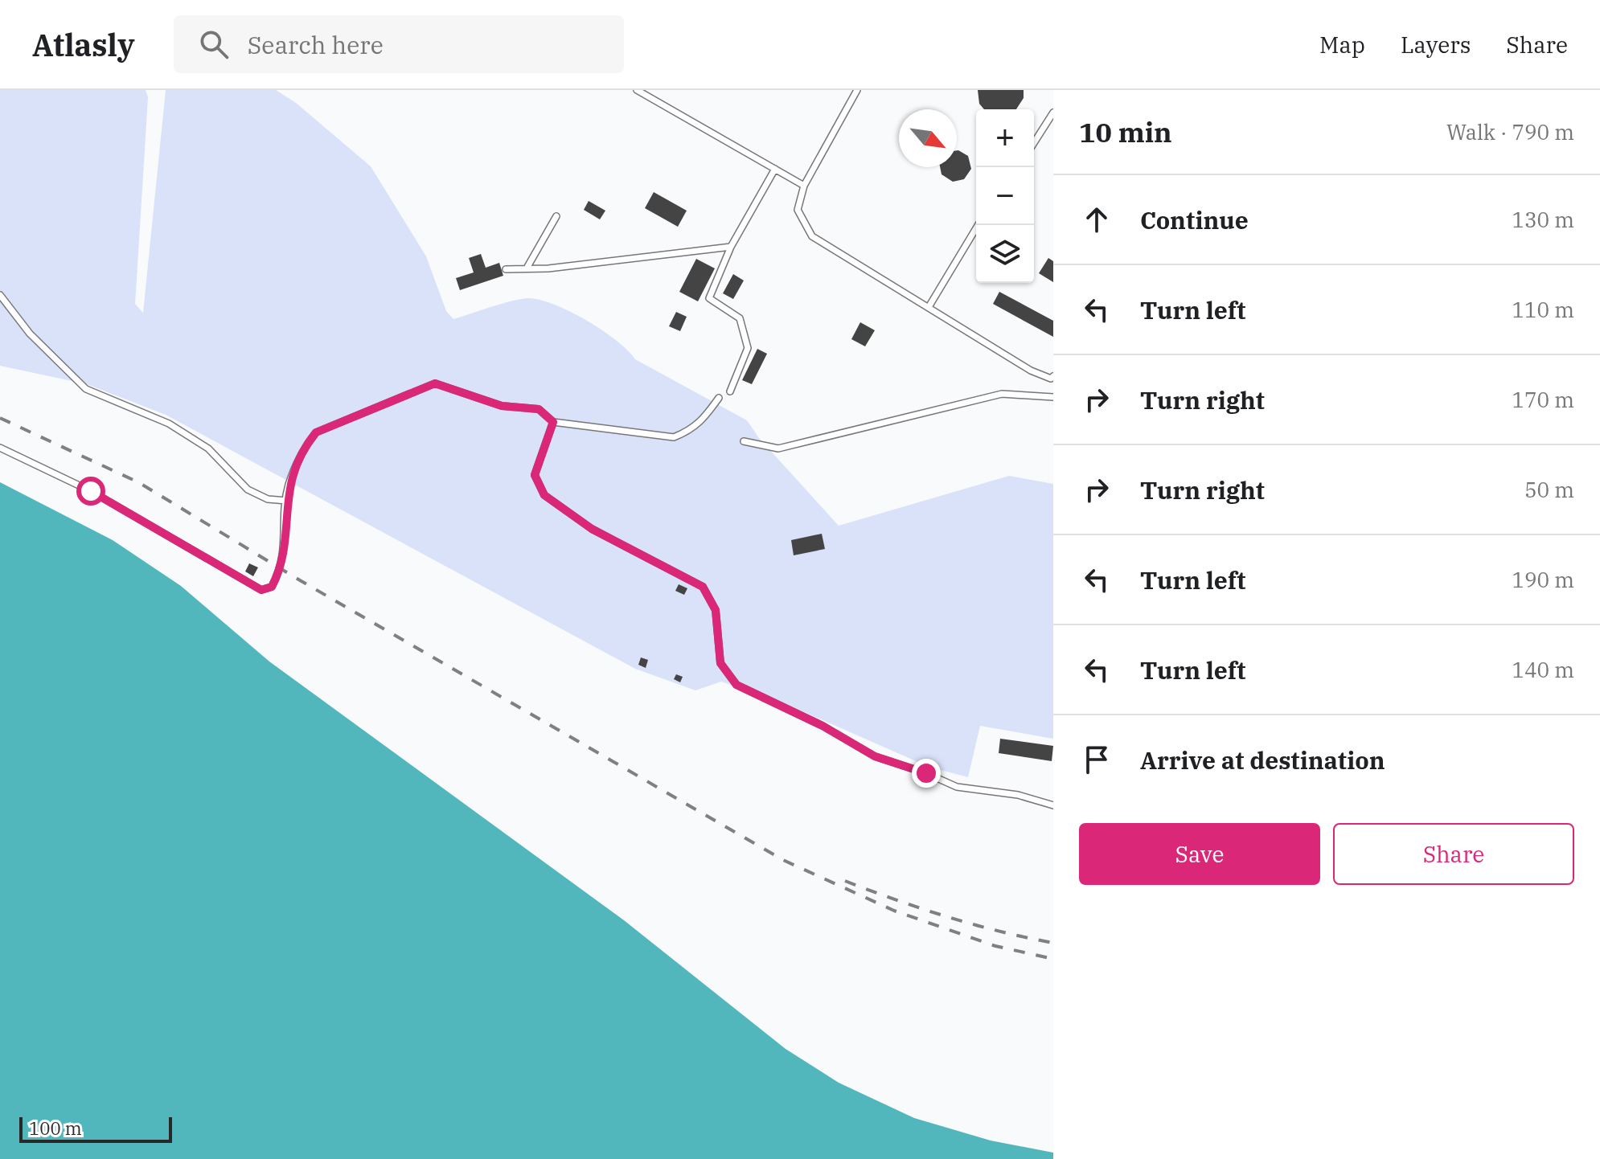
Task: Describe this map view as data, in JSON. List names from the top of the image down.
{
  "scale_bar": "100 m",
  "north": "bottom right",
  "page": {
    "header": "Atlasly",
    "search": "Search here",
    "nav": ["Map", "Layers", "Share"],
    "heading": ["10 min", "Walk · 790 m"],
    "map_buttons": ["+", "−"],
    "list": [
      ["Continue", "130 m"],
      ["Turn left", "110 m"],
      ["Turn right", "170 m"],
      ["Turn right", "50 m"],
      ["Turn left", "190 m"],
      ["Turn left", "140 m"],
      "Arrive at destination"
    ],
    "buttons": ["Save", "Share"],
    "scale": "100 m"
  }
}
